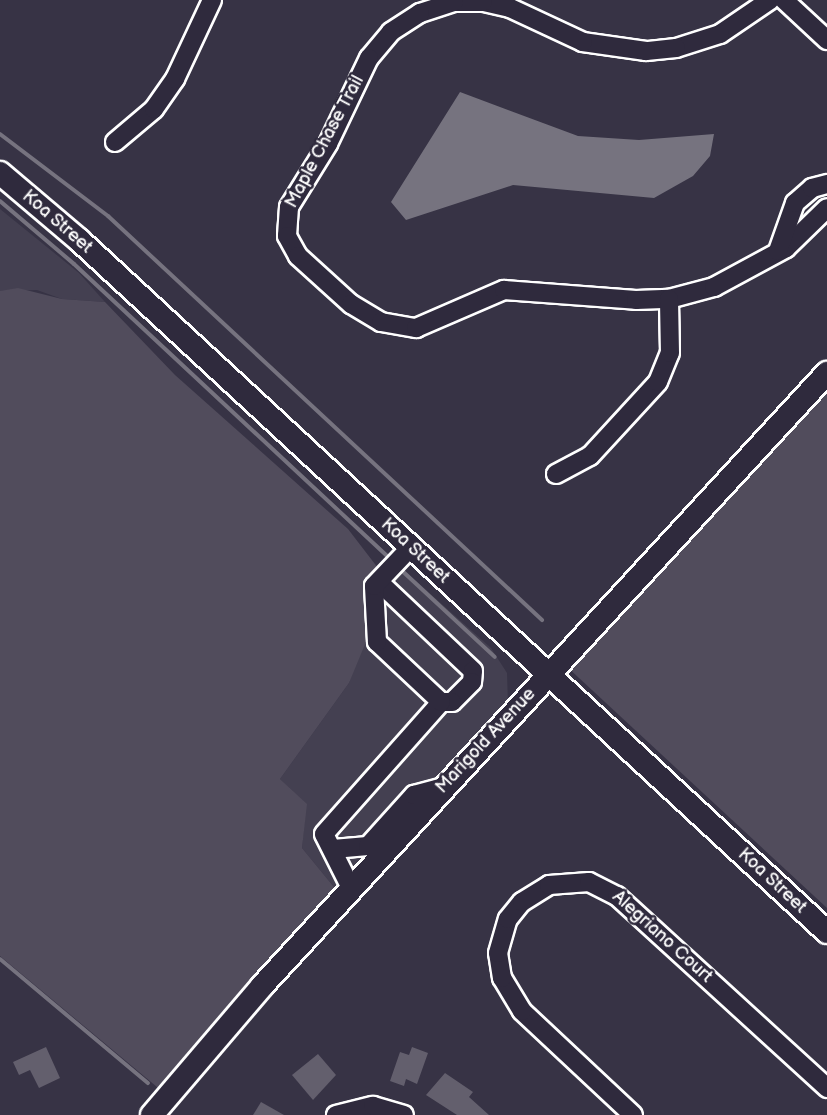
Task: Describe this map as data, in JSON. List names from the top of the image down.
{
  "streets": {
    "main road": ["Koa Street", "Marigold Avenue"],
    "street": ["Maple Chase Trail", "Alegriano Court"]
  },
  "crossings": [
    ["Koa Street", "Marigold Avenue"]
  ]
}
